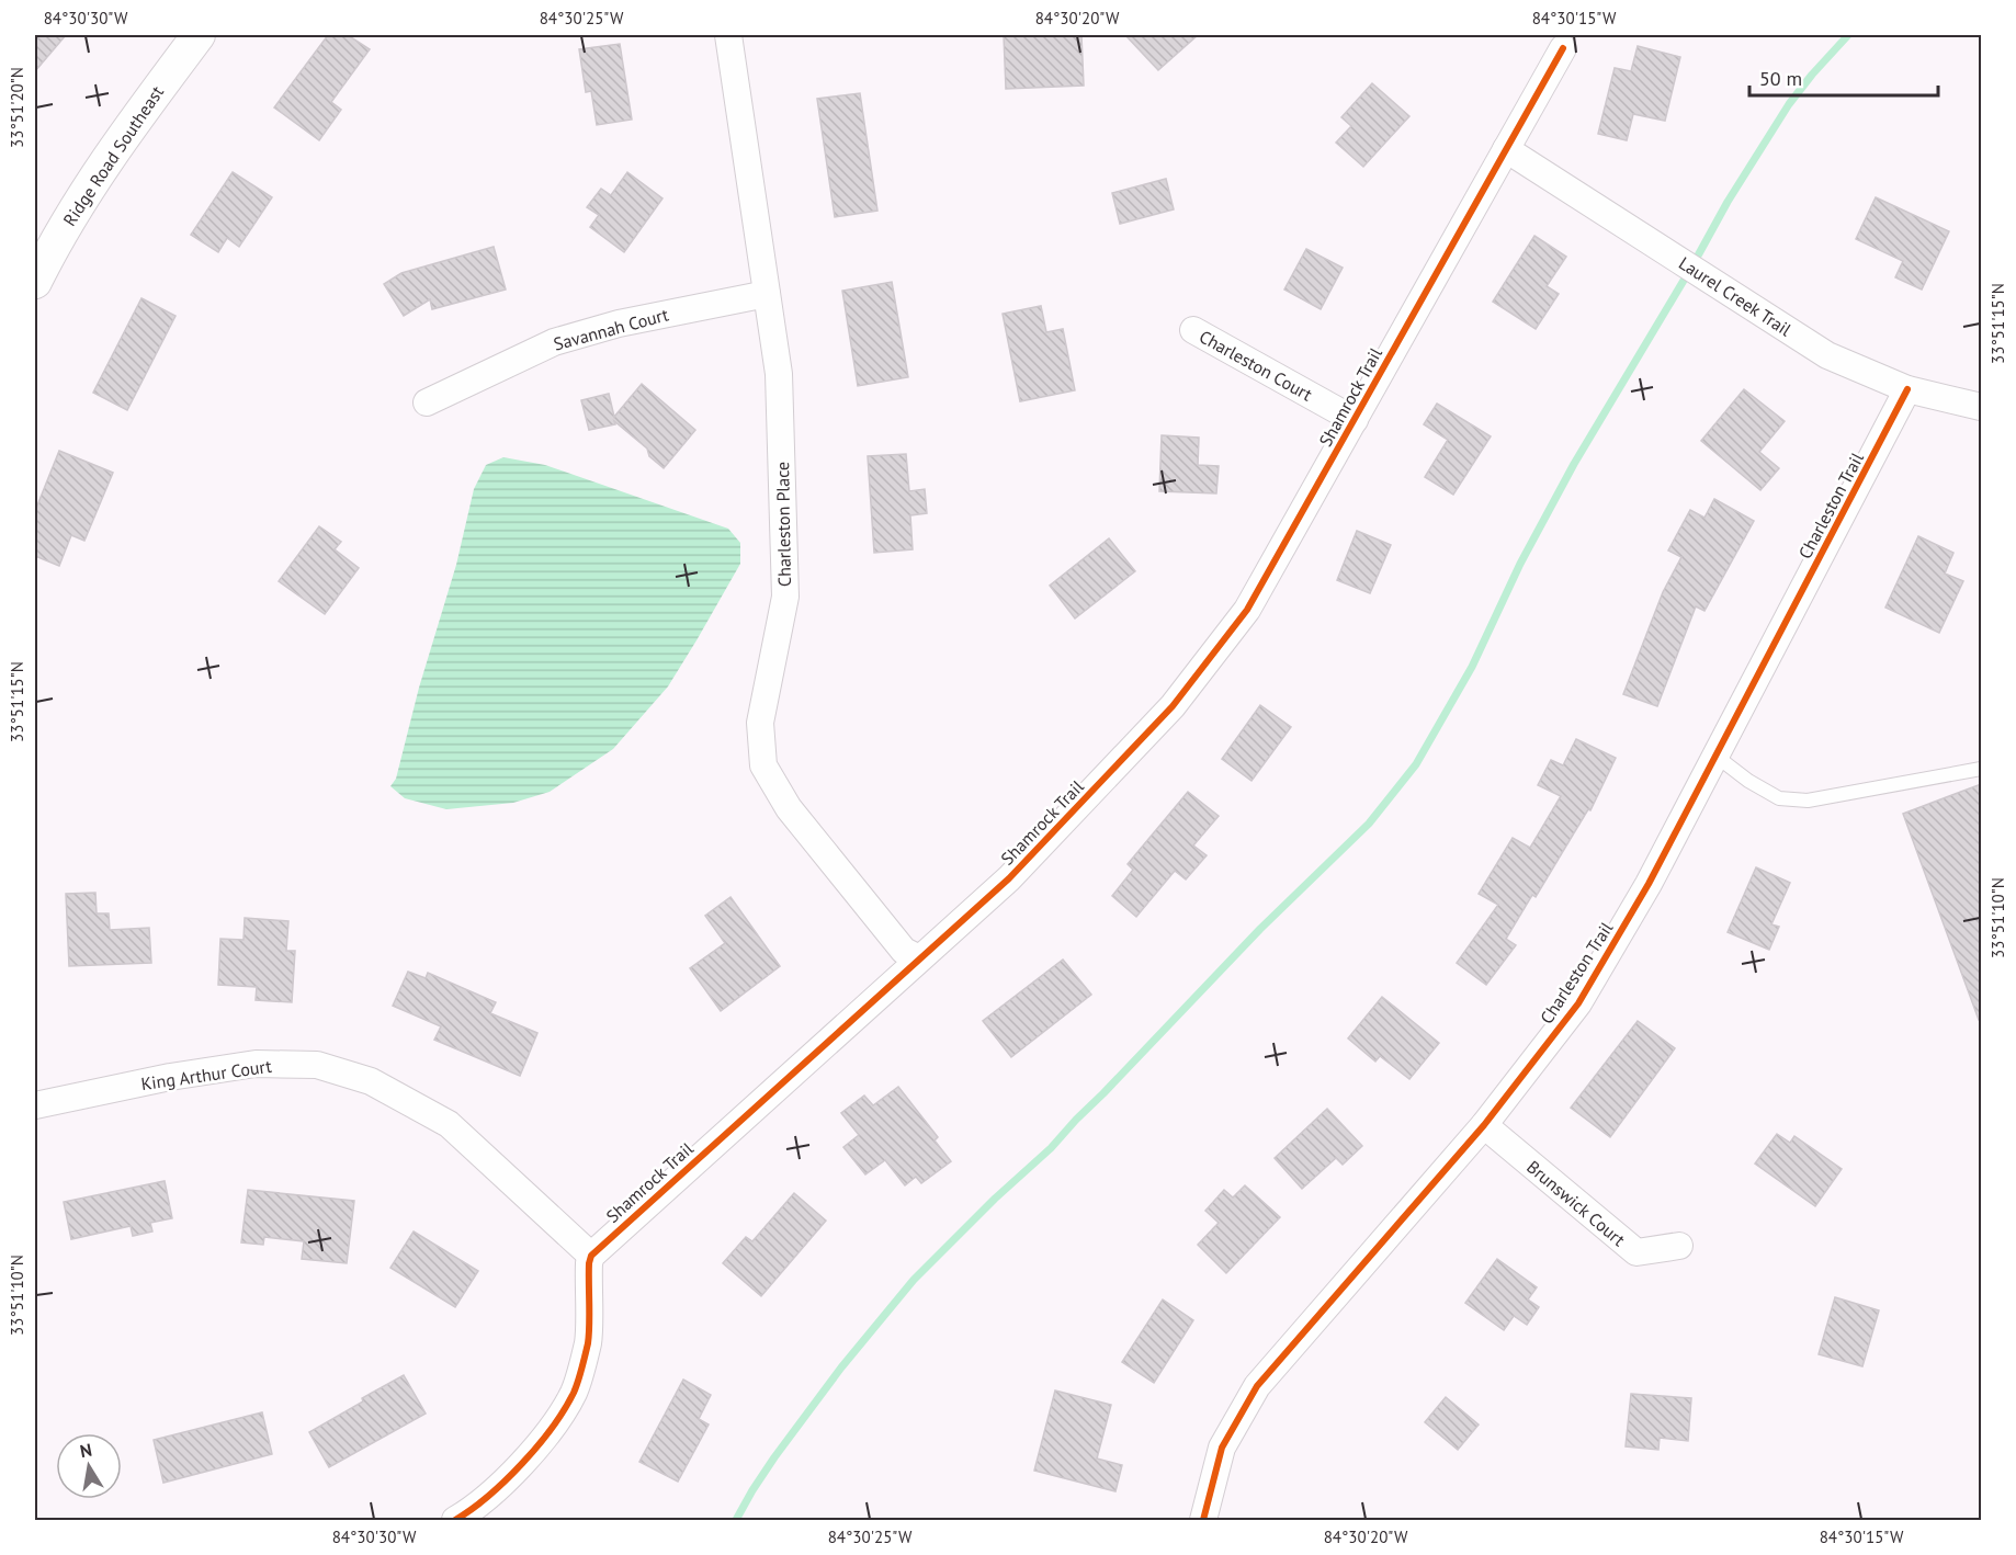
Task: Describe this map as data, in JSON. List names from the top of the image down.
{
  "streets": {
    "street": [
      "Ridge Road Southeast",
      "Laurel Creek Trail",
      "Savannah Court",
      "Charleston Court",
      "Shamrock Trail",
      "Charleston Trail",
      "Charleston Place",
      "King Arthur Court",
      "Brunswick Court"
    ]
  },
  "crossings": [
    ["Laurel Creek Trail", "Shamrock Trail"],
    ["Laurel Creek Trail", "Charleston Trail"],
    ["Savannah Court", "Charleston Place"],
    ["Charleston Court", "Shamrock Trail"],
    ["Shamrock Trail", "Charleston Place"],
    ["Shamrock Trail", "King Arthur Court"],
    ["Charleston Trail", "Brunswick Court"]
  ],
  "scale_bar": "50 m",
  "north": "top",
  "coordinates": [
    "84°30'30\"W",
    "84°30'25\"W",
    "84°30'20\"W",
    "84°30'15\"W",
    "33°51'20\"N",
    "33°51'15\"N",
    "33°51'10\"N"
  ]
}
